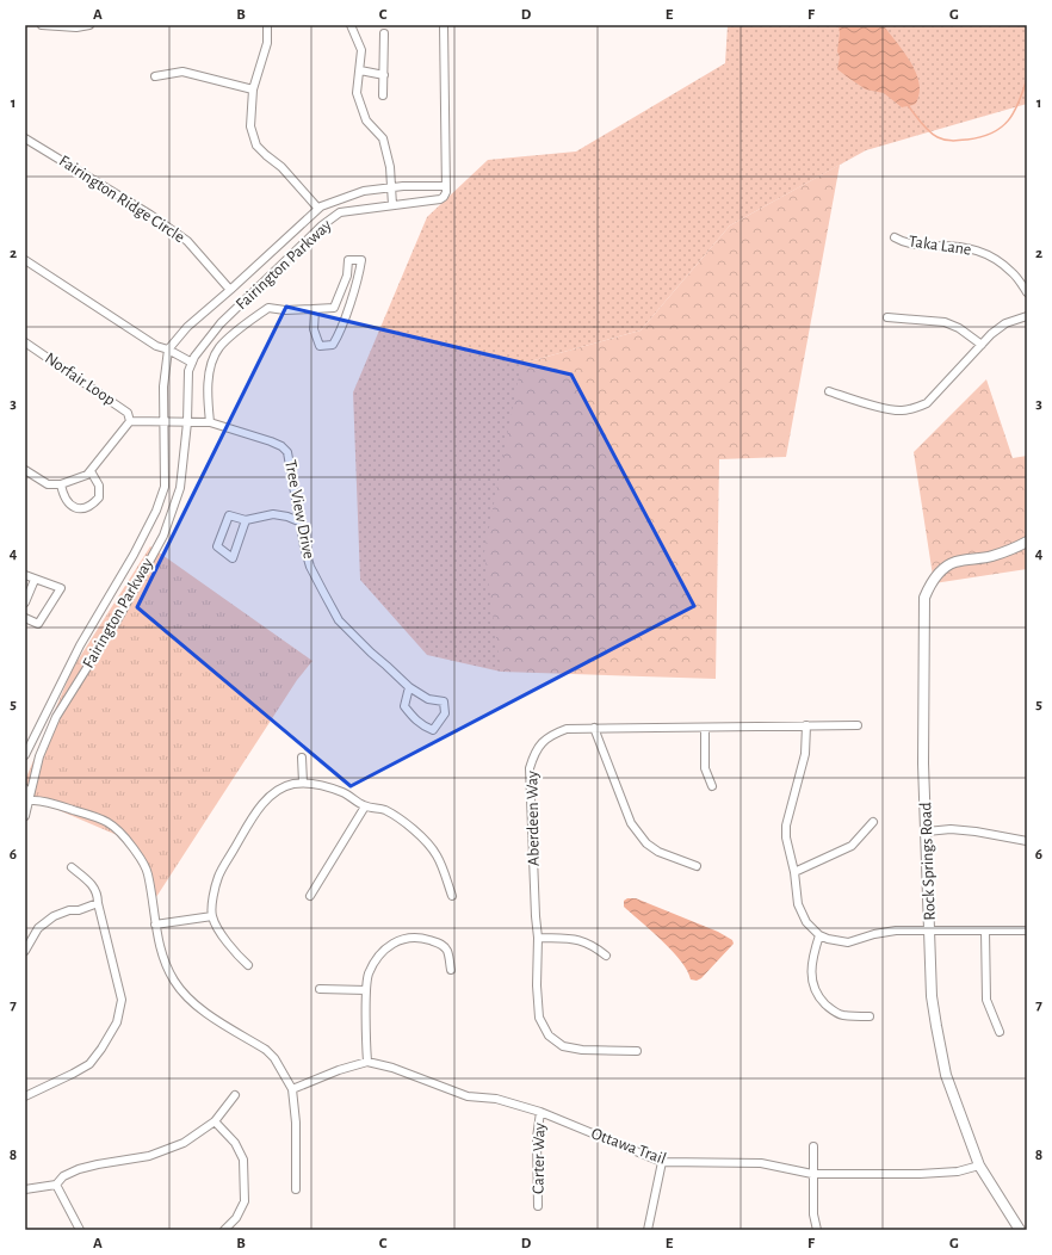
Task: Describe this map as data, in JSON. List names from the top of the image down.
{
  "streets": {
    "street": [
      "Fairington Ridge Circle",
      "Taka Lane",
      "Fairington Parkway",
      "Norfair Loop",
      "Tree View Drive",
      "Aberdeen Way",
      "Rock Springs Road",
      "Ottawa Trail",
      "Carter Way"
    ]
  },
  "crossings": [
    ["Fairington Ridge Circle", "Fairington Parkway"],
    ["Fairington Parkway", "Norfair Loop"],
    ["Fairington Parkway", "Tree View Drive"],
    ["Norfair Loop", "Tree View Drive"],
    ["Rock Springs Road", "Ottawa Trail"],
    ["Ottawa Trail", "Carter Way"]
  ],
  "grid": {
    "columns": [
      "A",
      "B",
      "C",
      "D",
      "E",
      "F",
      "G"
    ],
    "rows": [
      "1",
      "2",
      "3",
      "4",
      "5",
      "6",
      "7",
      "8"
    ]
  }
}
